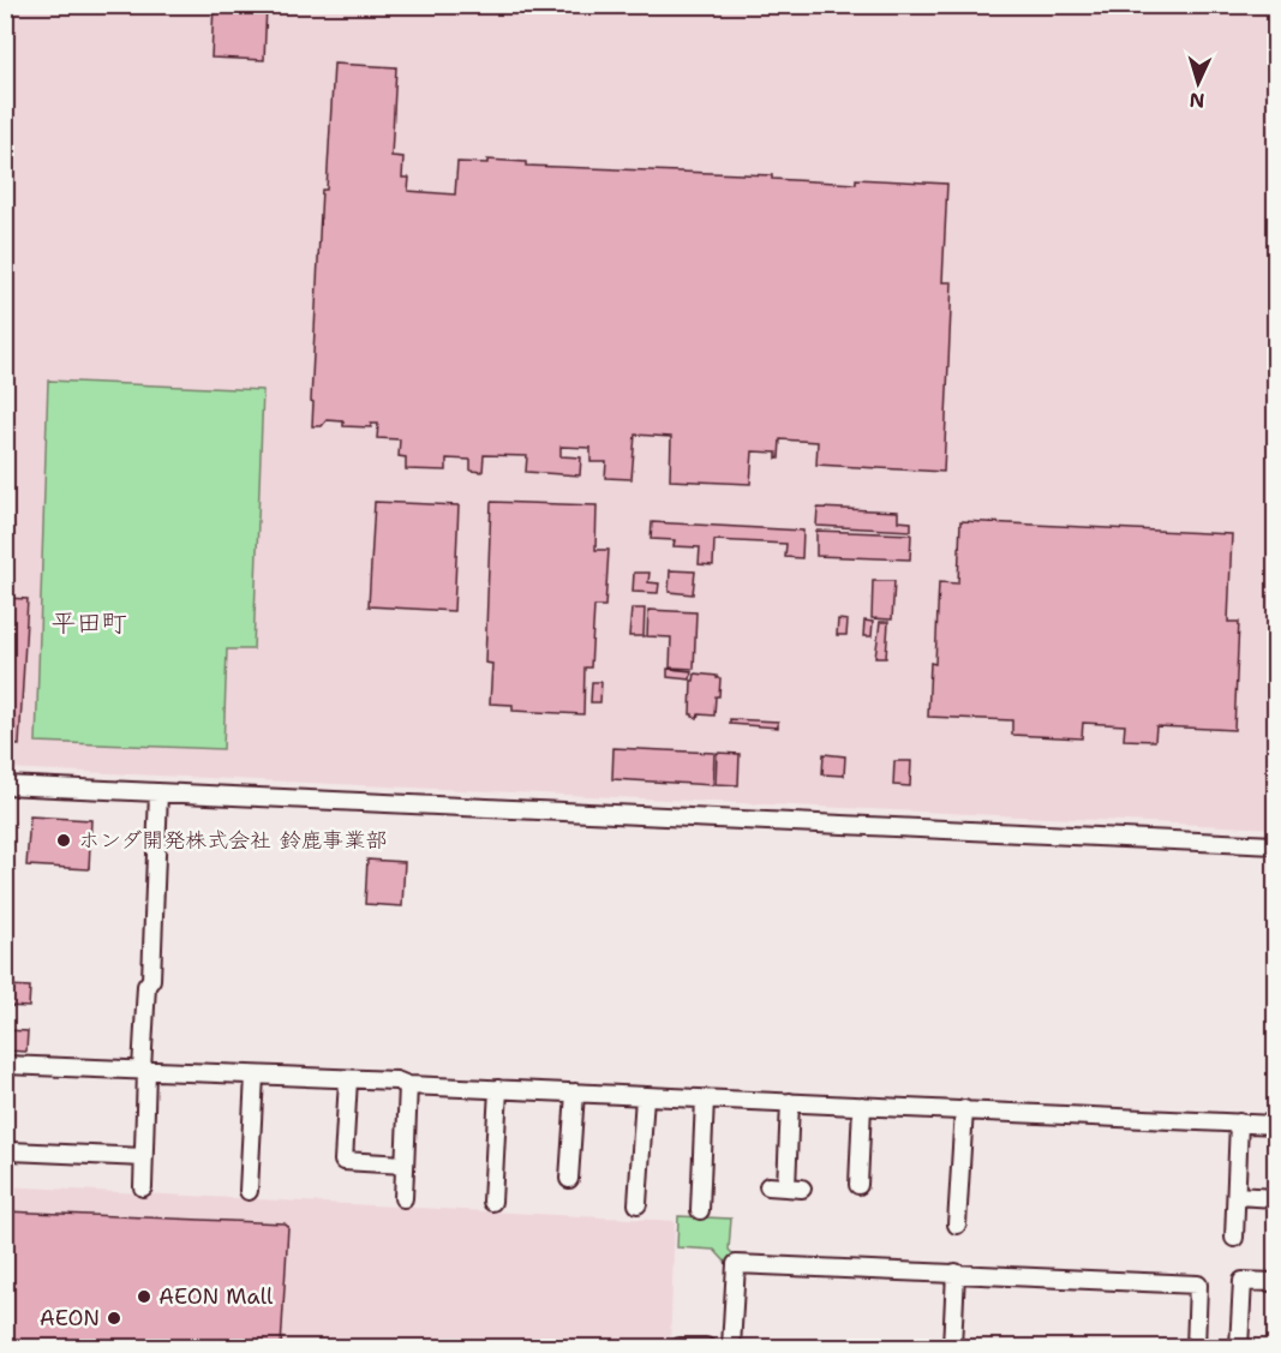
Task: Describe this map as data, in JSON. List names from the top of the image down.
{
  "districts": ["平田町"],
  "places": ["ホンダ開発株式会社 鈴鹿事業部", "AEON Mall", "AEON"],
  "north": "bottom"
}
